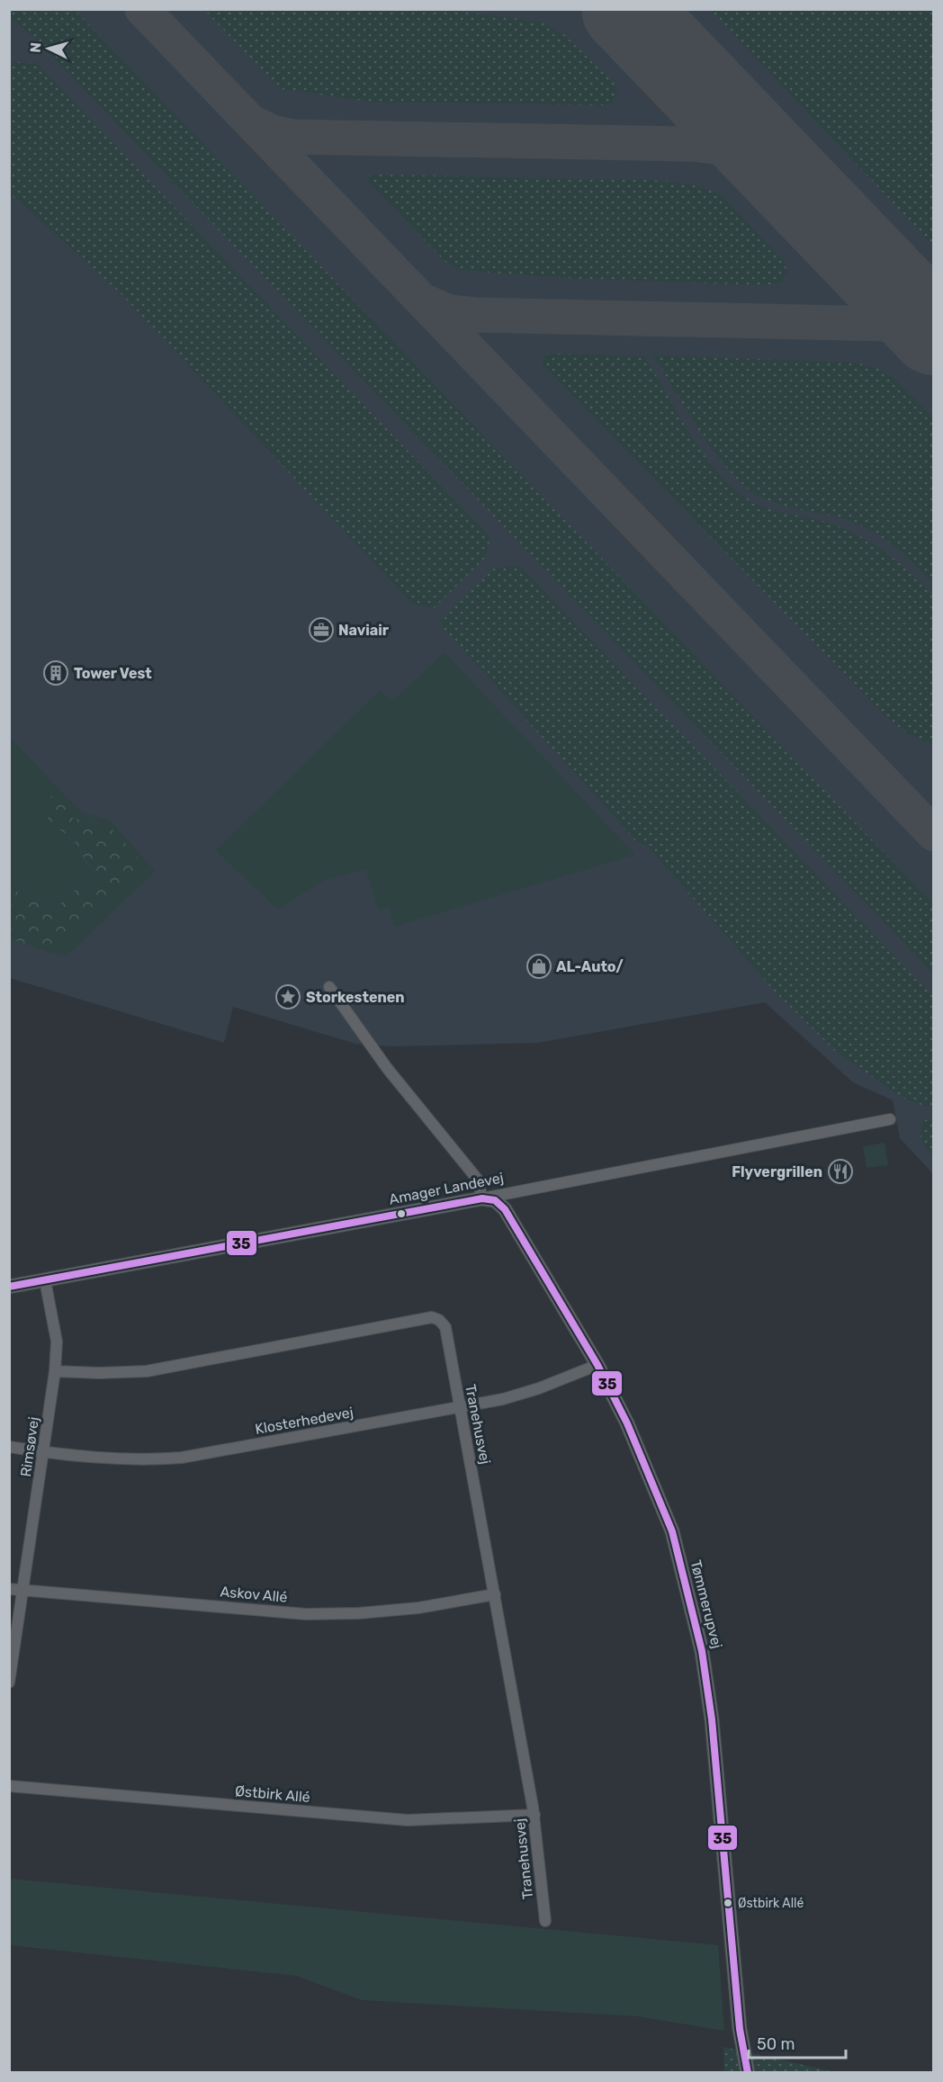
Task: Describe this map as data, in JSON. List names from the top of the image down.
{
  "streets": {
    "street": [
      "Amager Landevej",
      "Klosterhedevej",
      "Tranehusvej",
      "Rimsøvej",
      "Askov Allé",
      "Tømmerupvej",
      "Østbirk Allé"
    ]
  },
  "crossings": [
    ["Amager Landevej", "Rimsøvej"],
    ["Amager Landevej", "Tømmerupvej"],
    ["Klosterhedevej", "Tranehusvej"],
    ["Klosterhedevej", "Rimsøvej"],
    ["Klosterhedevej", "Tømmerupvej"],
    ["Tranehusvej", "Rimsøvej"],
    ["Tranehusvej", "Askov Allé"],
    ["Tranehusvej", "Østbirk Allé"],
    ["Rimsøvej", "Askov Allé"]
  ],
  "places": {
    "office": ["Naviair"],
    "building": ["Tower Vest"],
    "shop": ["AL-Auto/"],
    "place": ["Storkestenen"],
    "restaurant": ["Flyvergrillen"],
    "other": ["Østbirk Allé"]
  },
  "lines": ["transit line 35"],
  "scale_bar": "50 m",
  "north": "left"
}
